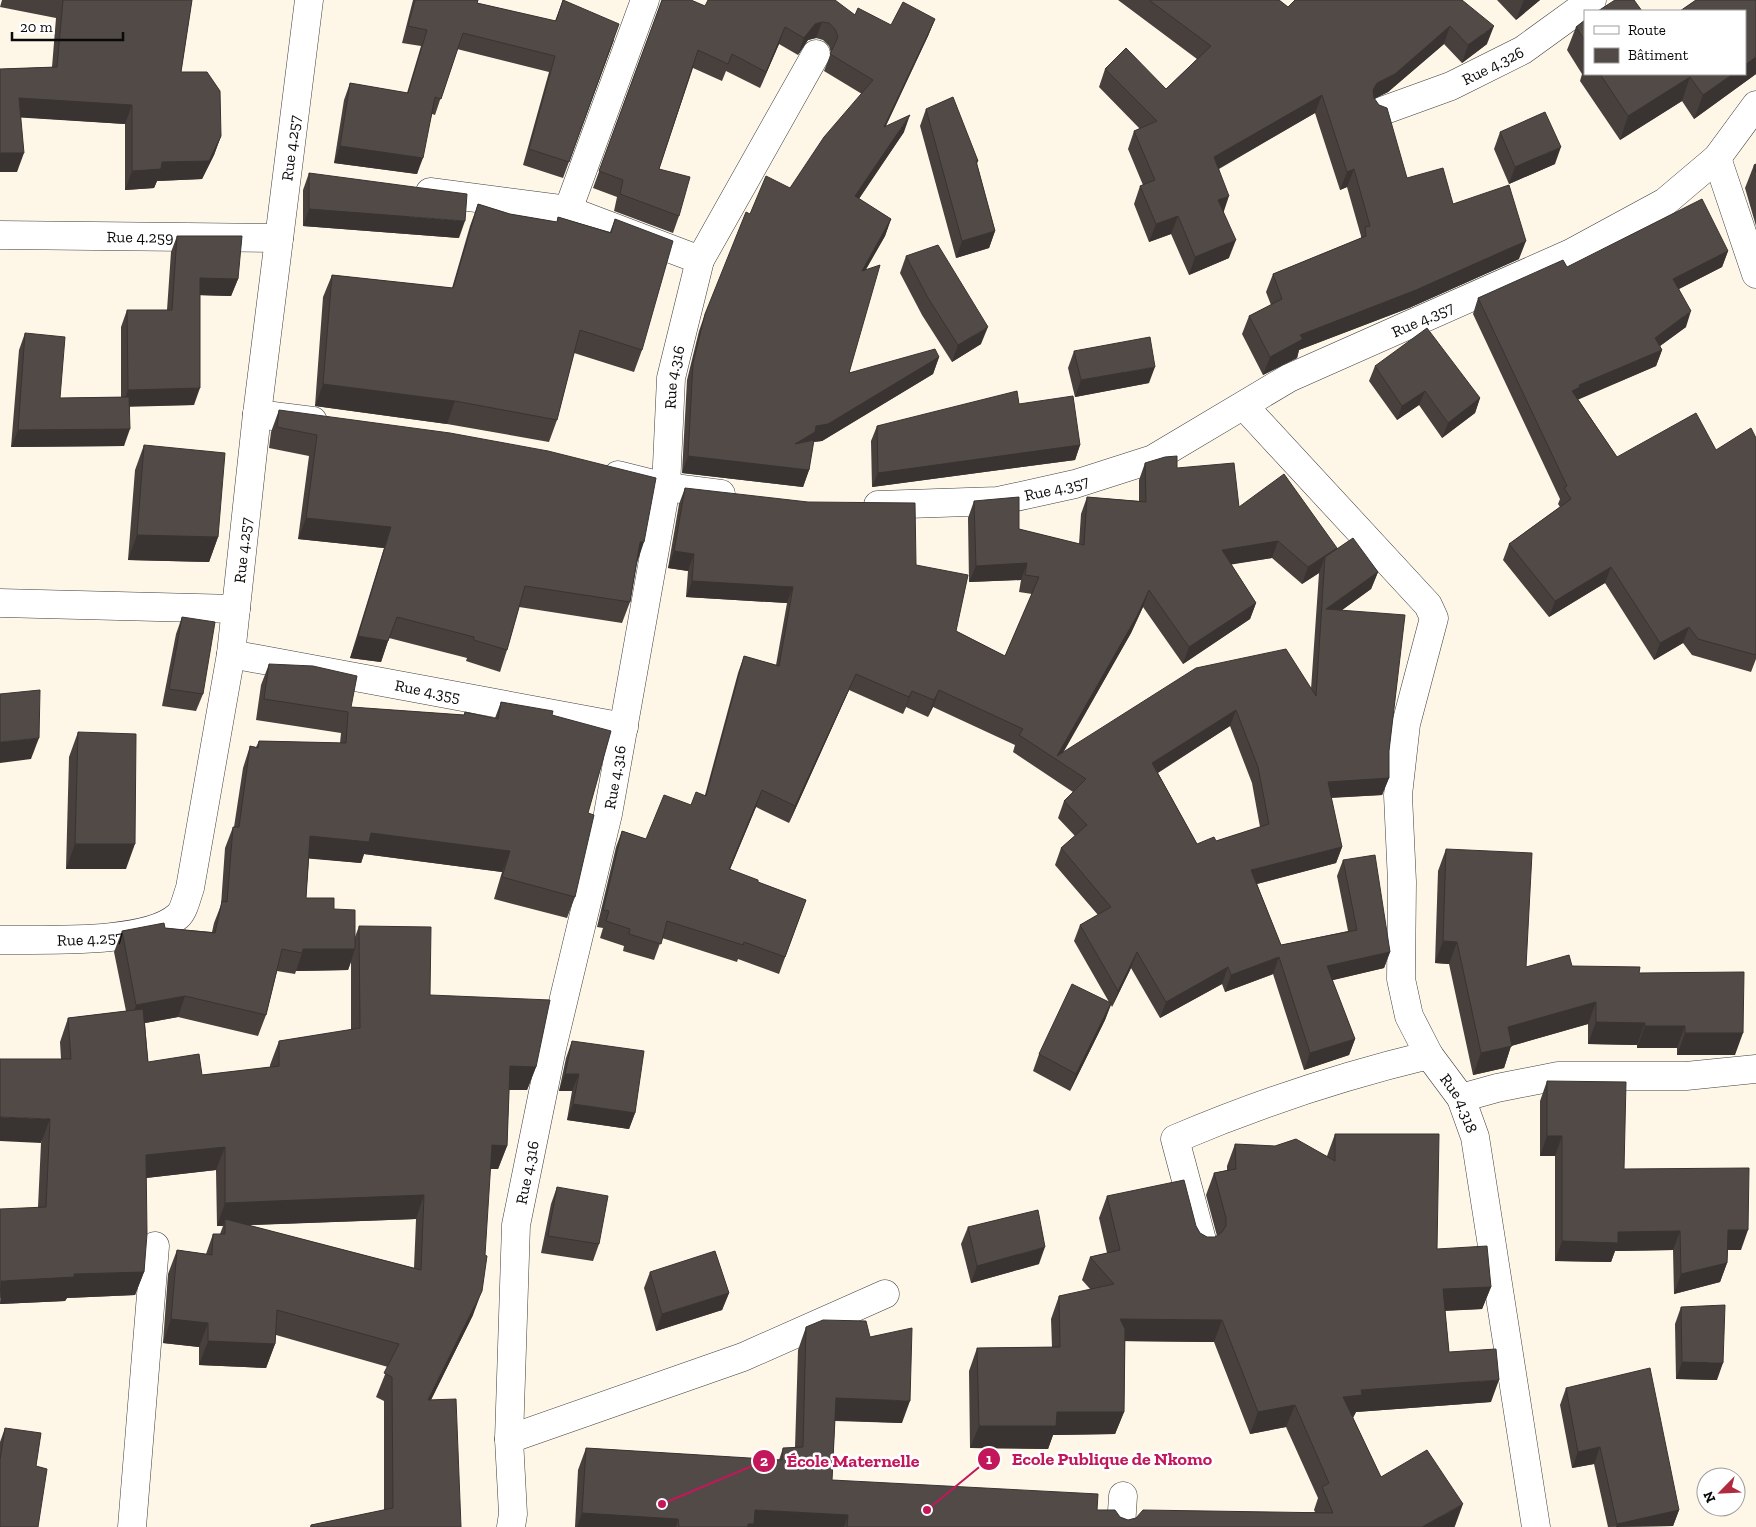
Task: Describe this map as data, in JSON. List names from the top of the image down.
{
  "streets": {
    "street": [
      "Rue 4.326",
      "Rue 4.257",
      "Rue 4.259",
      "Rue 4.357",
      "Rue 4.316",
      "Rue 4.355",
      "Rue 4.318"
    ]
  },
  "crossings": [
    ["Rue 4.257", "Rue 4.259"],
    ["Rue 4.257", "Rue 4.355"],
    ["Rue 4.316", "Rue 4.355"]
  ],
  "places": ["École Maternelle", "Ecole Publique de Nkomo"],
  "legend": ["Route", "Bâtiment"],
  "scale_bar": "20 m",
  "north": "bottom left"
}
